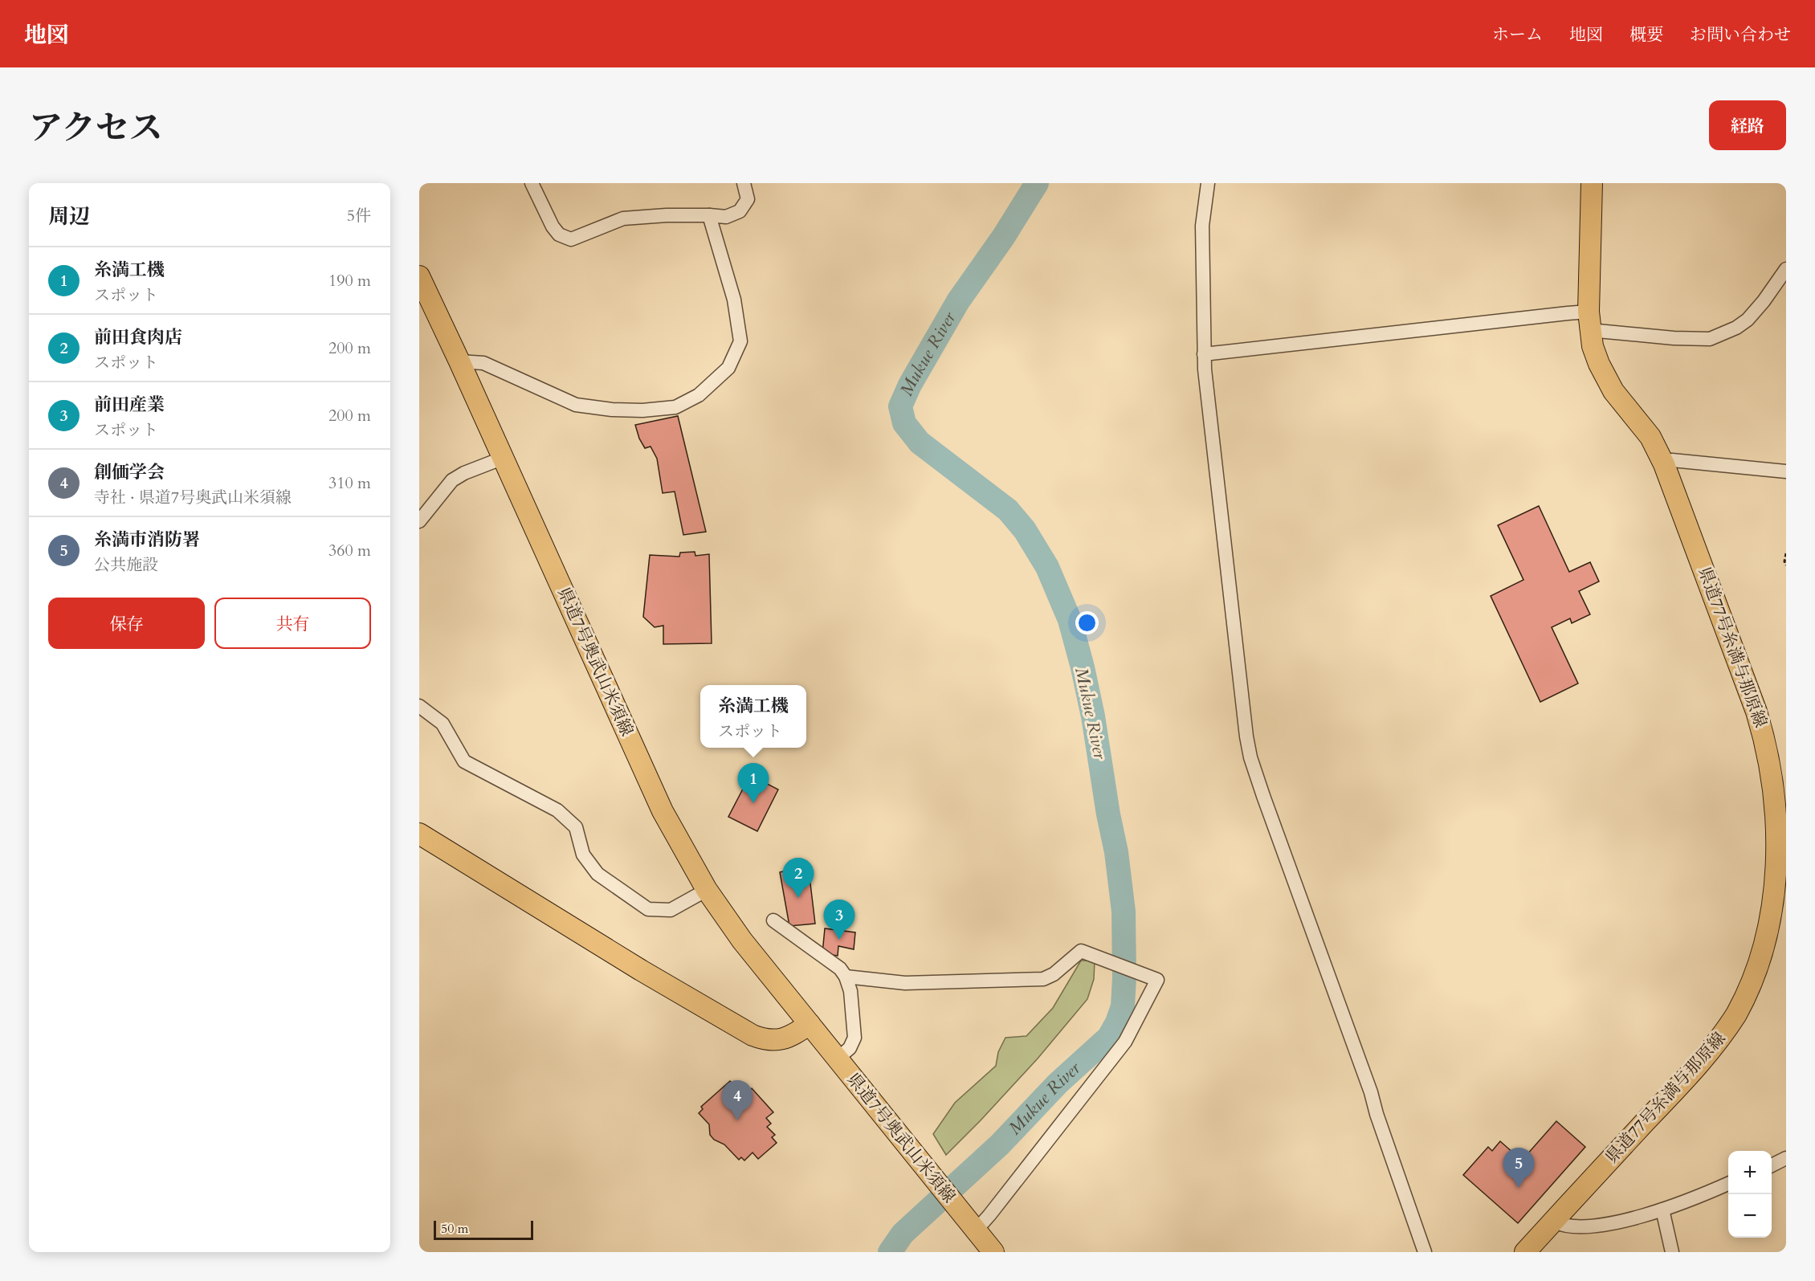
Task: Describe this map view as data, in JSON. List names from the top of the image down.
{
  "streets": {
    "main road": ["県道77号糸満与那原線", "県道7号奥武山米須線"]
  },
  "water": ["Mukue River"],
  "scale_bar": "50 m",
  "page": {
    "header": "地図",
    "nav": [
      "ホーム",
      "地図",
      "概要",
      "お問い合わせ"
    ],
    "title": "アクセス",
    "buttons": [
      "経路",
      ["保存", "共有"]
    ],
    "heading": ["周辺", "5件"],
    "list": [
      {
        "mark": "1",
        "name": "糸満工機",
        "note": "スポット",
        "value": "190 m"
      },
      {
        "mark": "2",
        "name": "前田食肉店",
        "note": "スポット",
        "value": "200 m"
      },
      {
        "mark": "3",
        "name": "前田産業",
        "note": "スポット",
        "value": "200 m"
      },
      {
        "mark": "4",
        "name": "創価学会",
        "note": "寺社 · 県道7号奥武山米須線",
        "value": "310 m"
      },
      {
        "mark": "5",
        "name": "糸満市消防署",
        "note": "公共施設",
        "value": "360 m"
      }
    ],
    "popup": ["糸満工機", "スポット"],
    "pins": [
      "1",
      "2",
      "3",
      "4",
      "5"
    ],
    "map_buttons": ["+", "−"],
    "scale": "50 m"
  }
}
